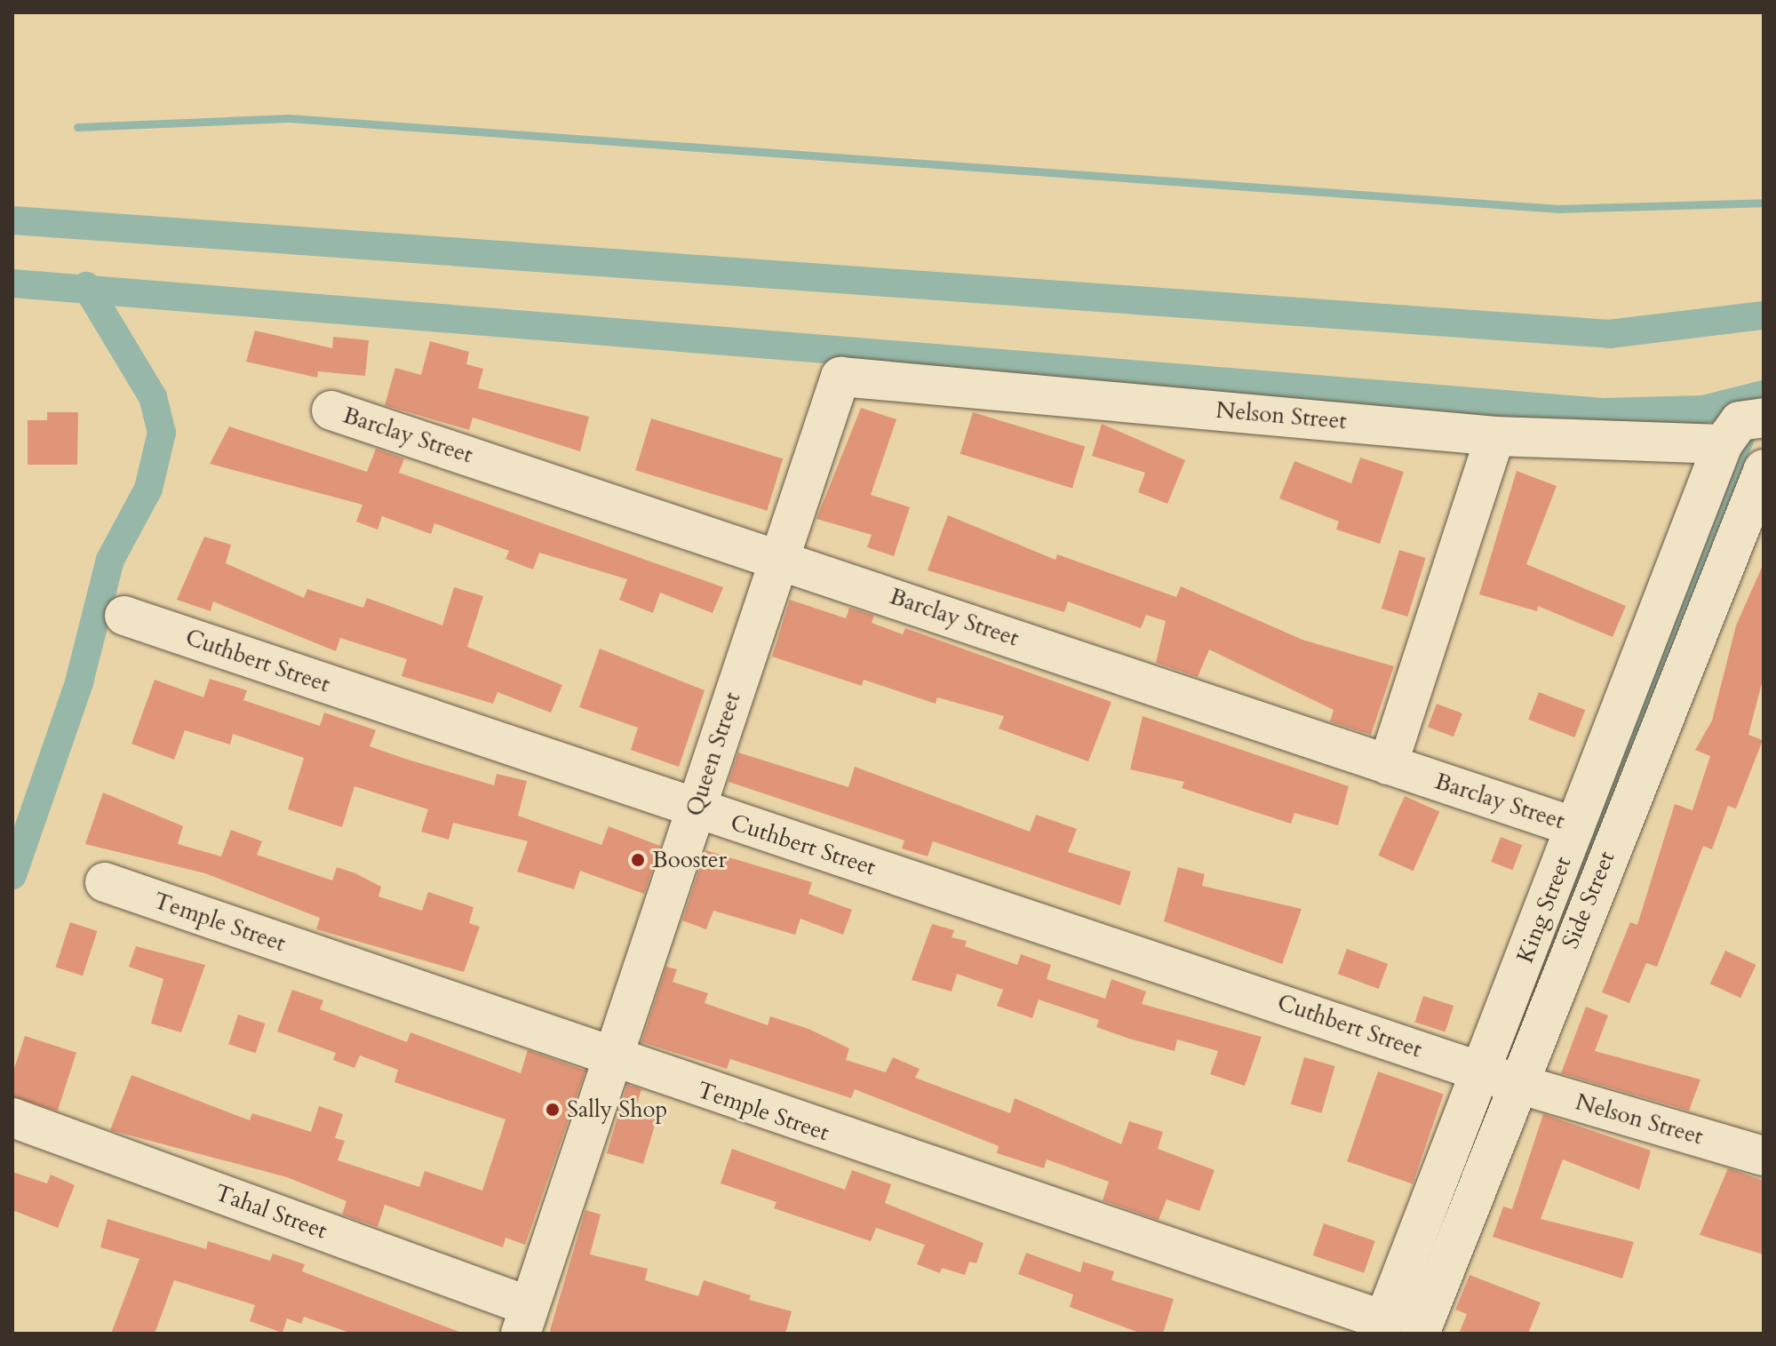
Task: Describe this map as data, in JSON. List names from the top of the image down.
{
  "streets": {
    "street": [
      "Nelson Street",
      "Barclay Street",
      "Cuthbert Street",
      "Queen Street",
      "Side Street",
      "King Street",
      "Temple Street",
      "Tahal Street"
    ]
  },
  "crossings": [
    ["Nelson Street", "Cuthbert Street"],
    ["Nelson Street", "Queen Street"],
    ["Nelson Street", "Side Street"],
    ["Nelson Street", "King Street"],
    ["Barclay Street", "Queen Street"],
    ["Barclay Street", "King Street"],
    ["Cuthbert Street", "Queen Street"],
    ["Cuthbert Street", "Side Street"],
    ["Cuthbert Street", "King Street"],
    ["Queen Street", "Temple Street"],
    ["Queen Street", "Tahal Street"],
    ["Side Street", "King Street"],
    ["King Street", "Temple Street"]
  ],
  "places": ["Booster", "Sally Shop"]
}
